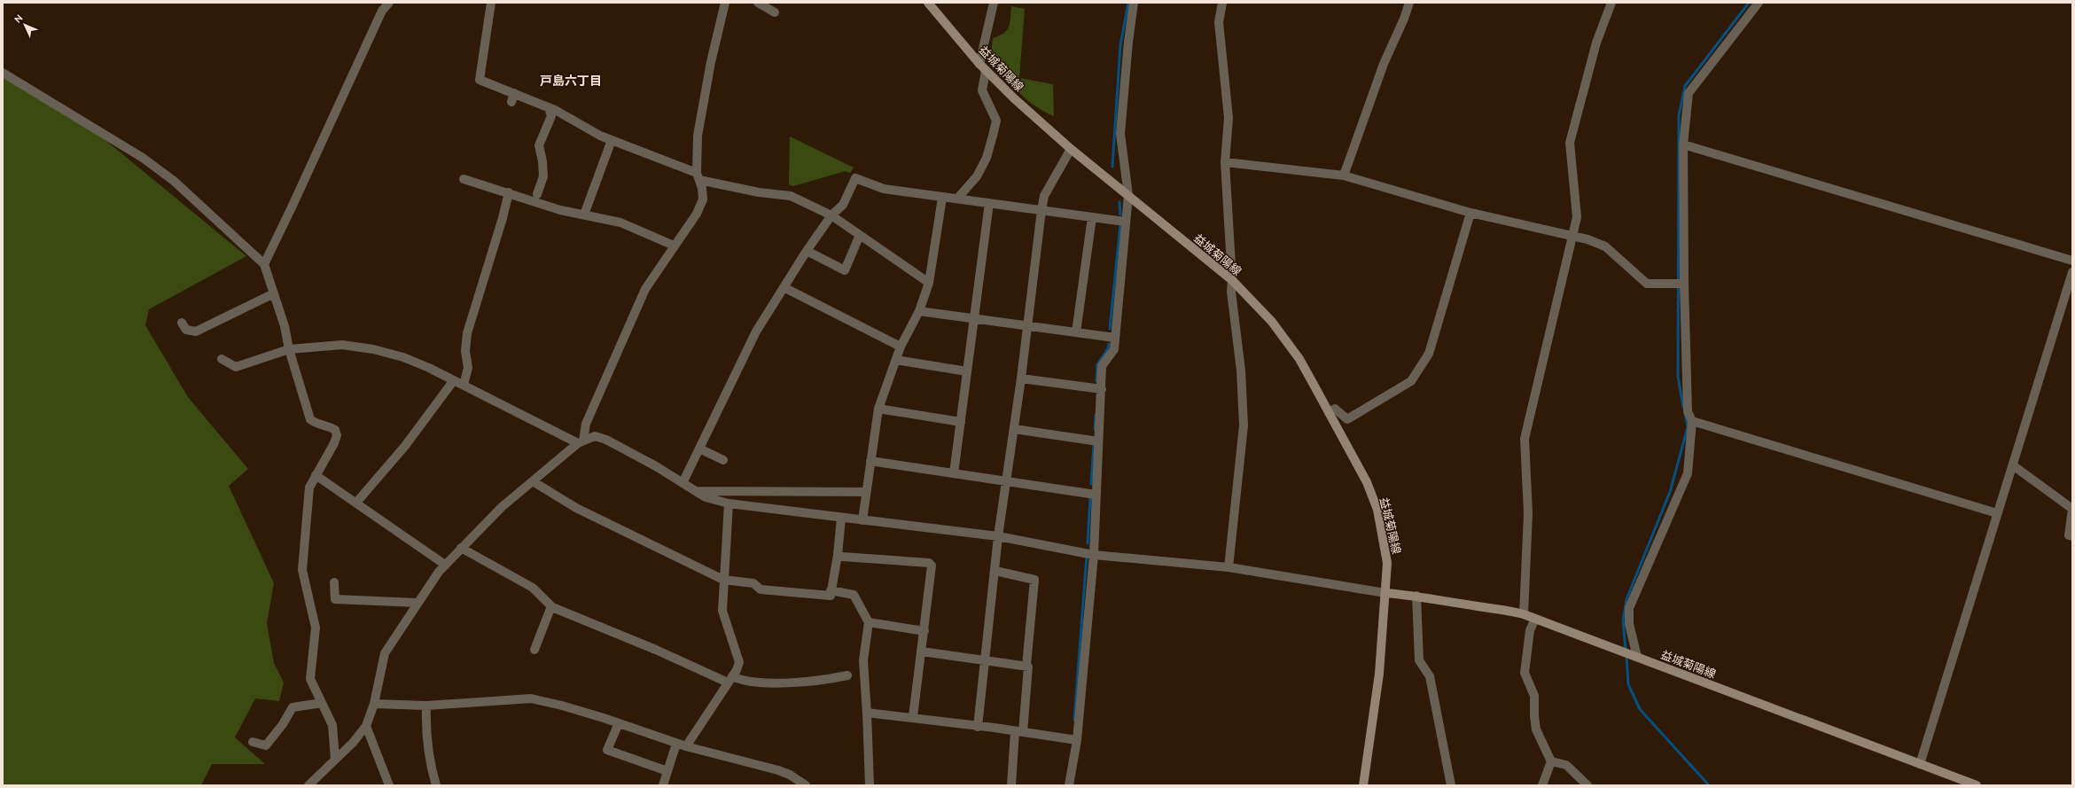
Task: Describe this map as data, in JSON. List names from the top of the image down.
{
  "streets": {
    "main road": ["益城菊陽線"]
  },
  "districts": ["戸島六丁目"],
  "north": "top left"
}
